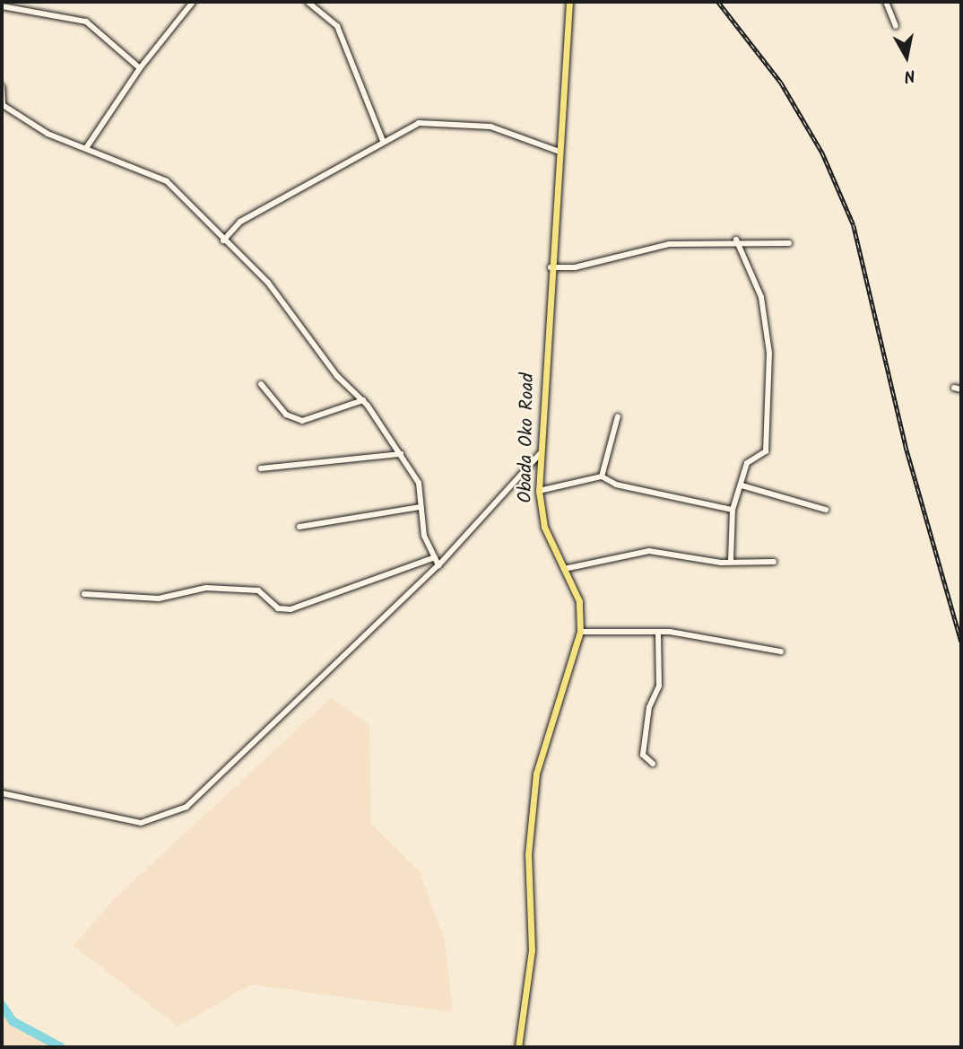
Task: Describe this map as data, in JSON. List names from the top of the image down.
{
  "streets": {
    "main road": ["Obada Oko Road"]
  },
  "north": "bottom"
}
